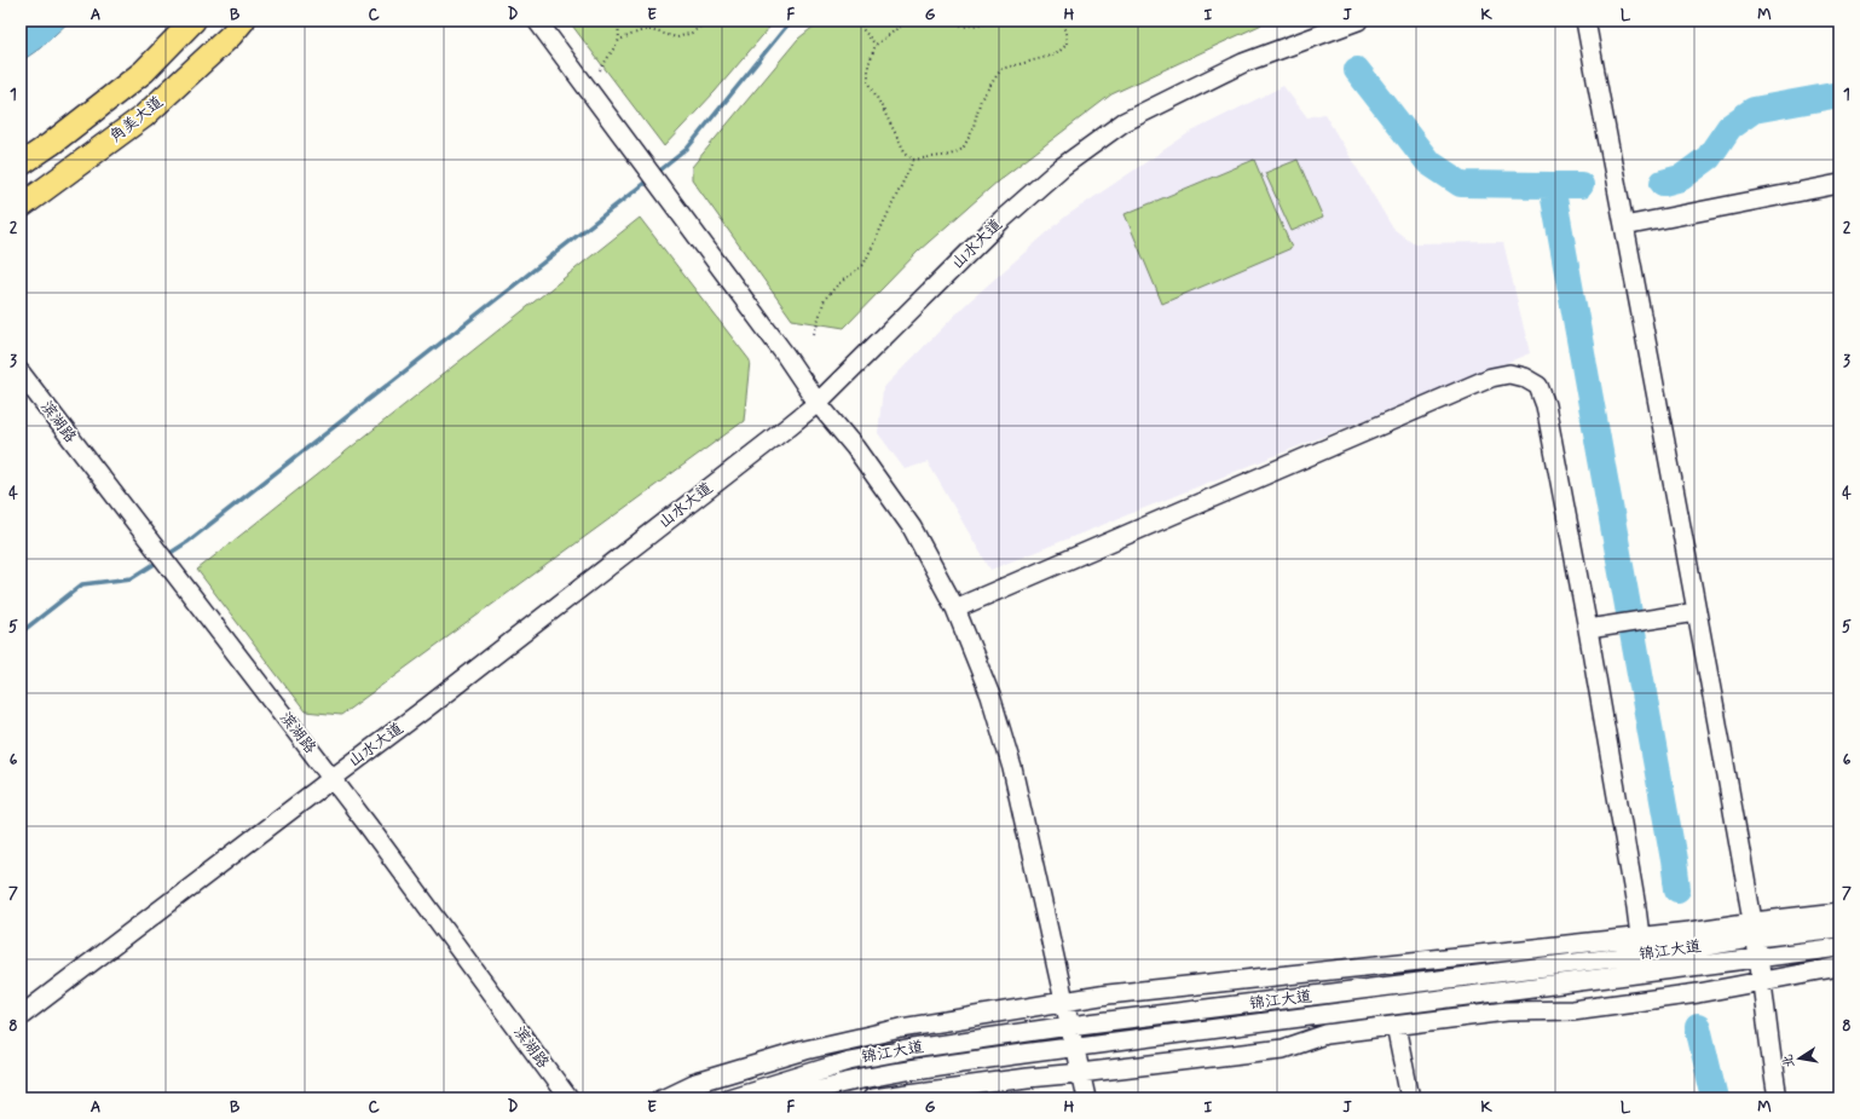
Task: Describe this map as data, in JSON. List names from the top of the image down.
{
  "streets": {
    "main road": ["角美大道"],
    "street": ["山水大道", "滨湖路", "锦江大道"]
  },
  "crossings": [
    ["山水大道", "滨湖路"]
  ],
  "north": "left",
  "grid": {
    "columns": [
      "A",
      "B",
      "C",
      "D",
      "E",
      "F",
      "G",
      "H",
      "I",
      "J",
      "K",
      "L",
      "M"
    ],
    "rows": [
      "1",
      "2",
      "3",
      "4",
      "5",
      "6",
      "7",
      "8"
    ]
  }
}
